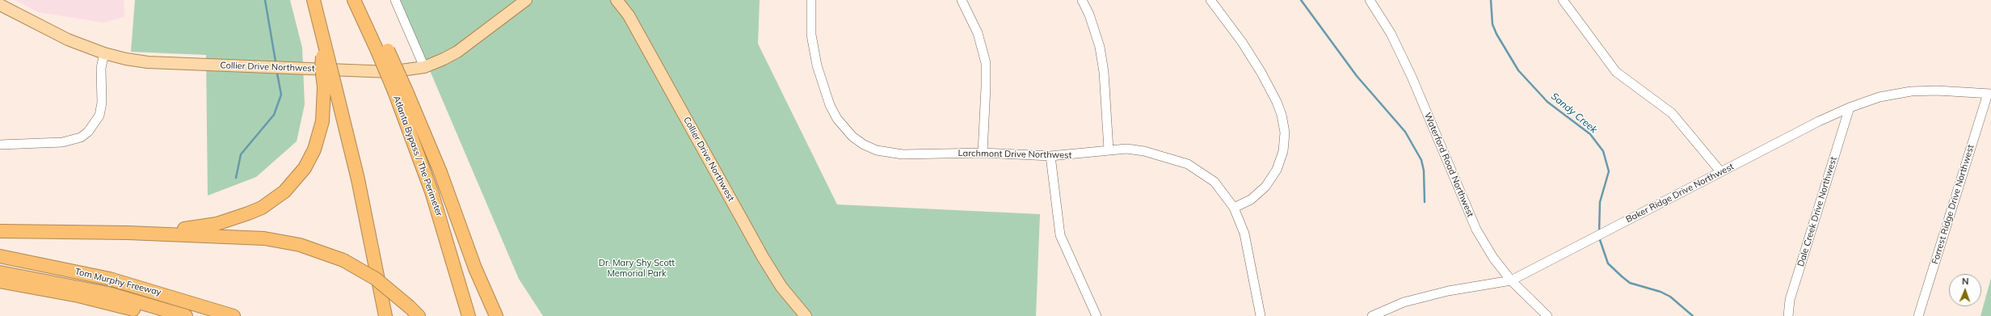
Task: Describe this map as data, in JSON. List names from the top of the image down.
{
  "streets": {
    "highway": ["Atlanta Bypass / The Perimeter", "Tom Murphy Freeway"],
    "main road": ["Collier Drive Northwest"],
    "street": [
      "Larchmont Drive Northwest",
      "Waterford Road Northwest",
      "Baker Ridge Drive Northwest",
      "Forrest Ridge Drive Northwest",
      "Dale Creek Drive Northwest"
    ]
  },
  "crossings": [
    ["Waterford Road Northwest", "Baker Ridge Drive Northwest"],
    ["Baker Ridge Drive Northwest", "Forrest Ridge Drive Northwest"],
    ["Baker Ridge Drive Northwest", "Dale Creek Drive Northwest"]
  ],
  "water": ["Sandy Creek"],
  "parks": ["Dr. Mary Shy Scott Memorial Park"],
  "north": "top"
}
